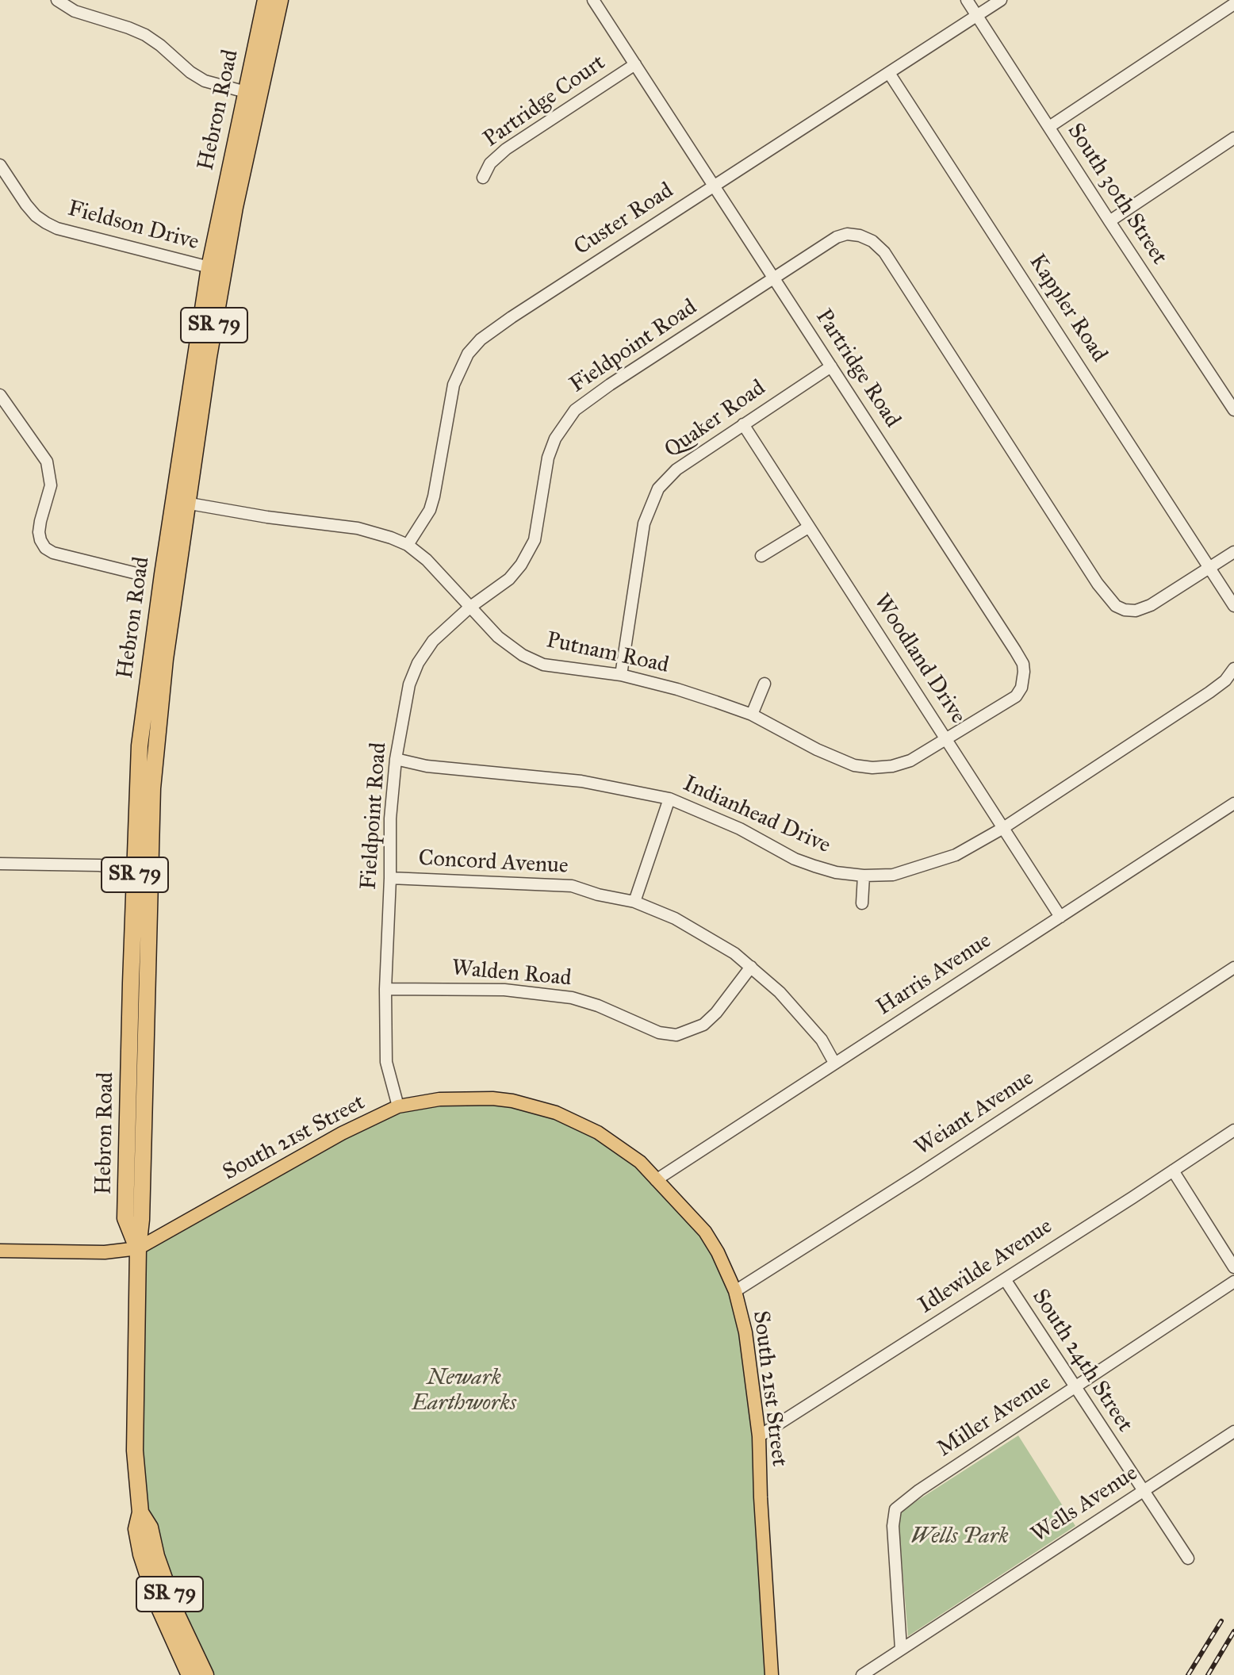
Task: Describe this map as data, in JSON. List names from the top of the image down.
{
  "streets": {
    "highway": ["Hebron Road", "SR 79"],
    "main road": ["South 21st Street"],
    "street": [
      "Partridge Court",
      "South 30th Street",
      "Custer Road",
      "Fieldson Drive",
      "Kappler Road",
      "Fieldpoint Road",
      "Partridge Road",
      "Quaker Road",
      "Putnam Road",
      "Woodland Drive",
      "Indianhead Drive",
      "Concord Avenue",
      "Walden Road",
      "Harris Avenue",
      "Weiant Avenue",
      "Idlewilde Avenue",
      "South 24th Street",
      "Miller Avenue",
      "Wells Avenue"
    ]
  },
  "crossings": [
    ["Partridge Court", "Partridge Road"],
    ["Hebron Road", "Fieldson Drive"],
    ["Hebron Road", "Putnam Road"],
    ["Hebron Road", "South 21st Street"],
    ["South 30th Street", "Custer Road"],
    ["Custer Road", "Kappler Road"],
    ["Custer Road", "Partridge Road"],
    ["Custer Road", "Putnam Road"],
    ["Kappler Road", "Fieldpoint Road"],
    ["Fieldpoint Road", "Partridge Road"],
    ["Fieldpoint Road", "Putnam Road"],
    ["Fieldpoint Road", "Indianhead Drive"],
    ["Fieldpoint Road", "Concord Avenue"],
    ["Fieldpoint Road", "Walden Road"],
    ["Fieldpoint Road", "South 21st Street"],
    ["Partridge Road", "Quaker Road"],
    ["Partridge Road", "Putnam Road"],
    ["Partridge Road", "Woodland Drive"],
    ["Quaker Road", "Putnam Road"],
    ["Quaker Road", "Woodland Drive"],
    ["Putnam Road", "Woodland Drive"],
    ["Woodland Drive", "Indianhead Drive"],
    ["Woodland Drive", "Harris Avenue"],
    ["Concord Avenue", "Walden Road"],
    ["Concord Avenue", "Harris Avenue"],
    ["Harris Avenue", "South 21st Street"],
    ["Weiant Avenue", "South 21st Street"],
    ["South 21st Street", "Idlewilde Avenue"],
    ["Idlewilde Avenue", "South 24th Street"],
    ["South 24th Street", "Miller Avenue"],
    ["South 24th Street", "Wells Avenue"],
    ["Miller Avenue", "Wells Avenue"]
  ],
  "parks": ["Newark Earthworks", "Wells Park"]
}
